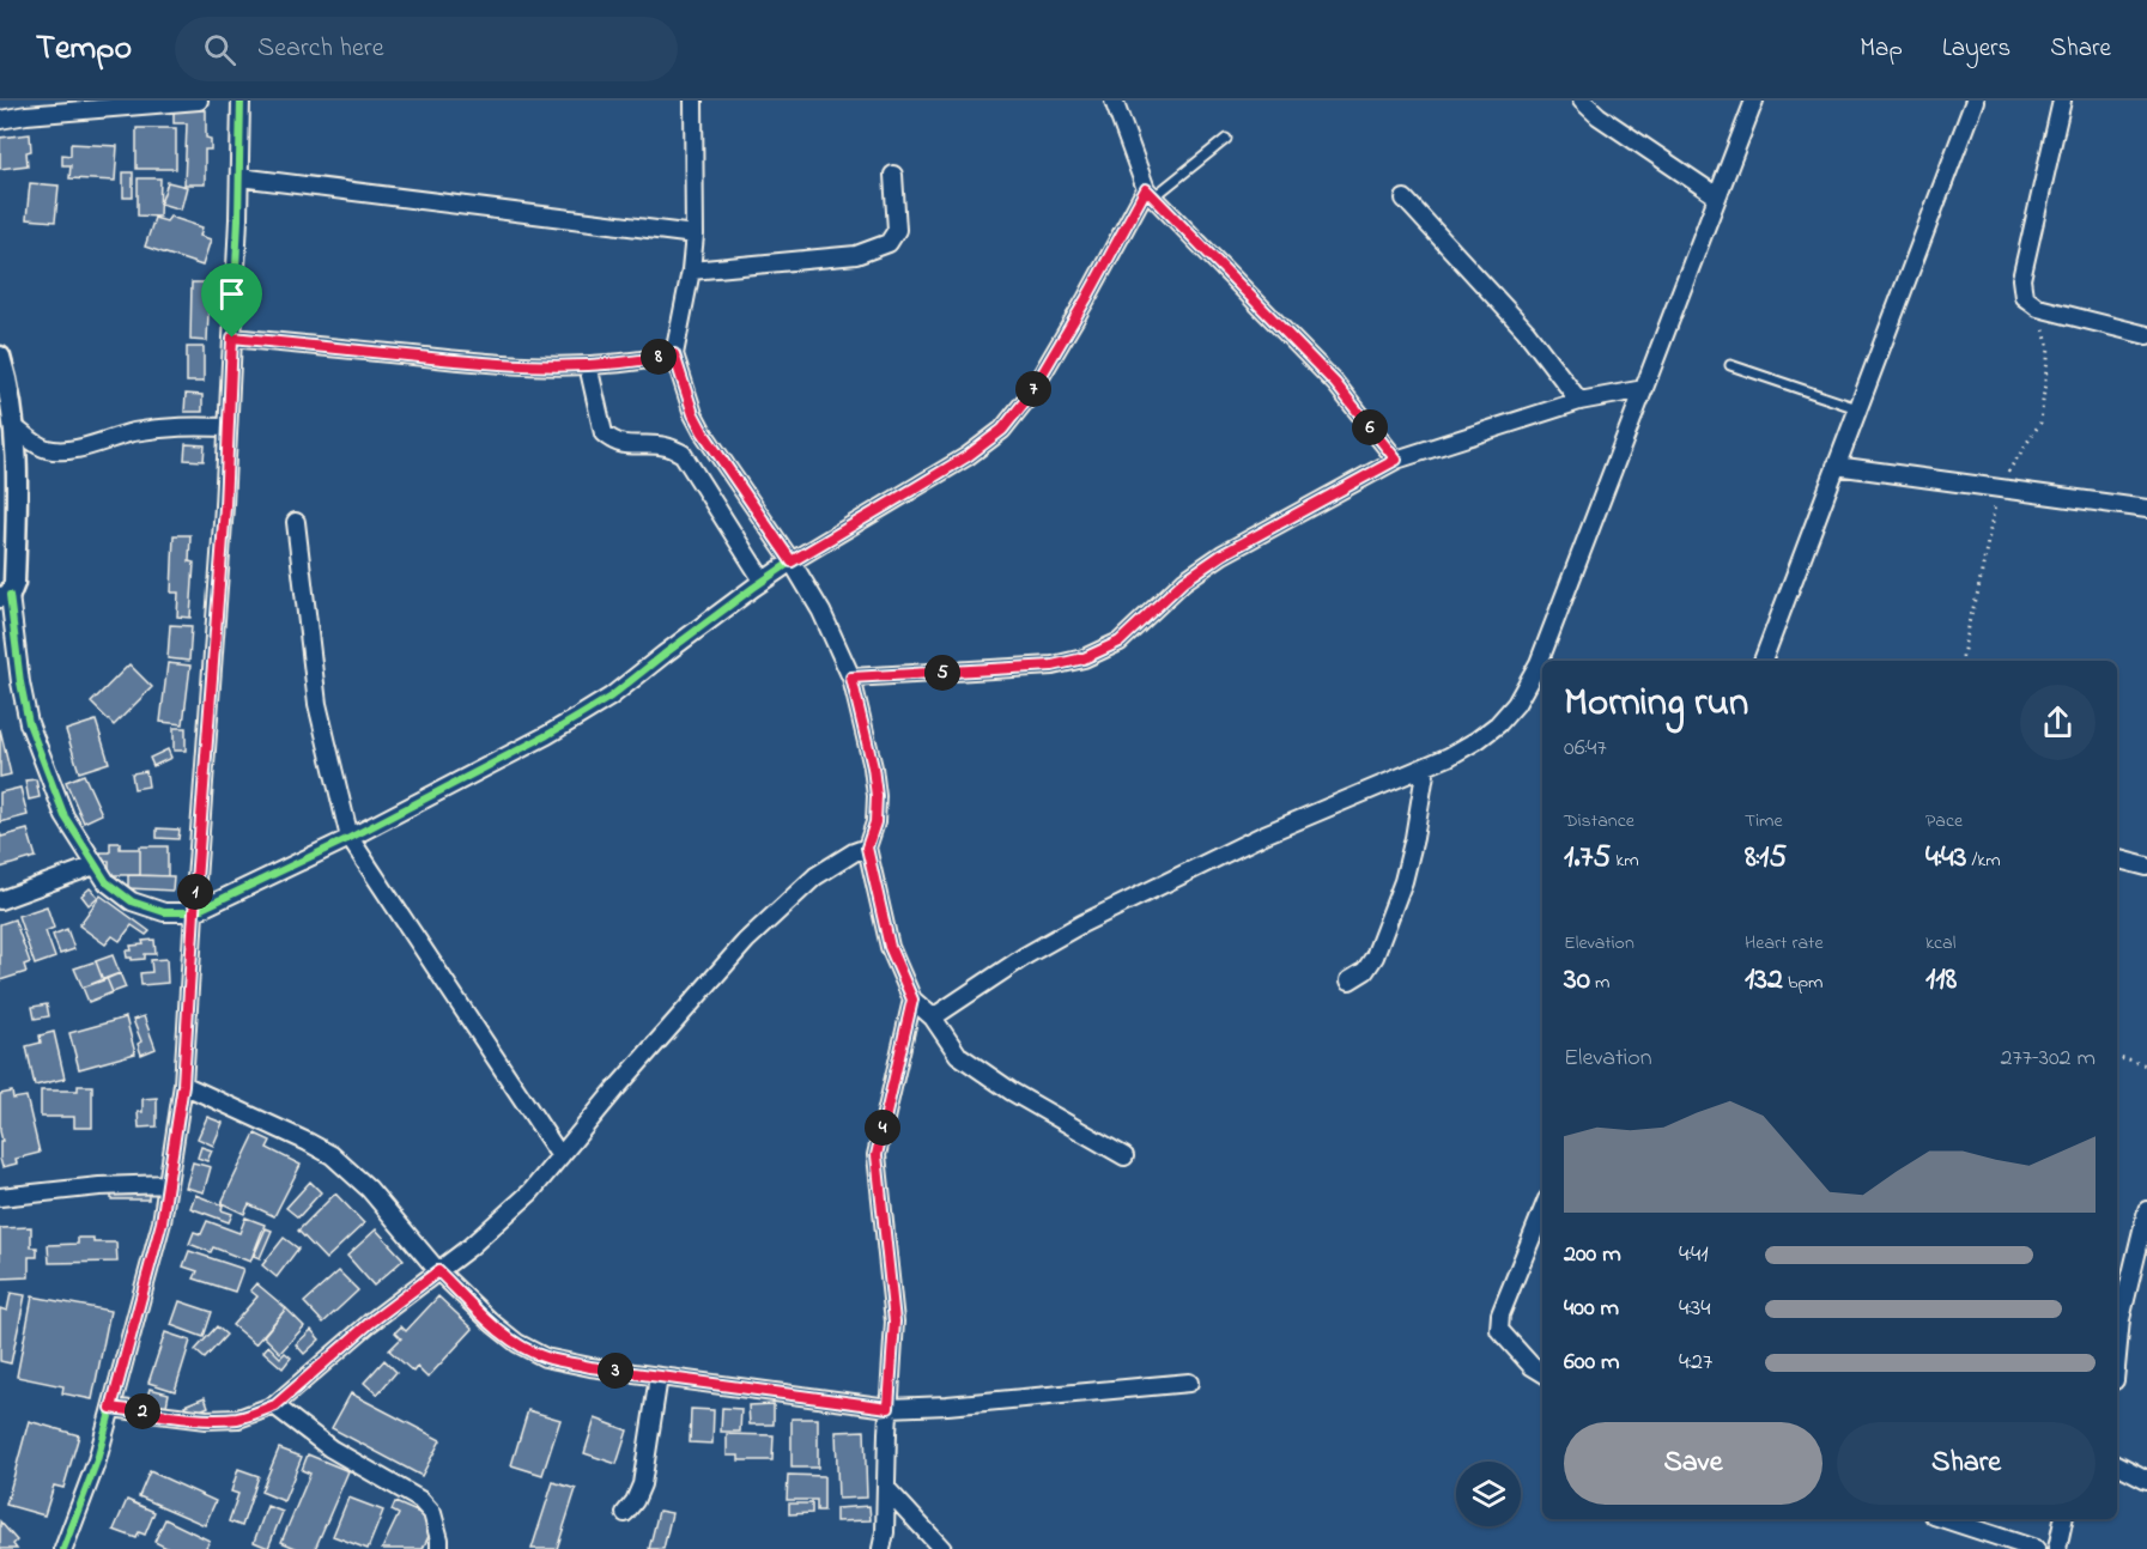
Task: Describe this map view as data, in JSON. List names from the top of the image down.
{
  "page": {
    "header": "Tempo",
    "search": "Search here",
    "nav": ["Map", "Layers", "Share"],
    "pins": [
      "8",
      "7",
      "6",
      "5",
      "1",
      "4",
      "3",
      "2"
    ],
    "heading": ["Morning run", "06:47"],
    "stats": [
      ["Distance", "1.75 km"],
      ["Time", "8:15"],
      ["Pace", "4:43 /km"],
      ["Elevation", "30 m"],
      ["Heart rate", "132 bpm"],
      ["kcal", "118"]
    ],
    "chart": ["Elevation", "277–302 m"],
    "list": [
      {
        "name": "200 m",
        "note": "4:41"
      },
      {
        "name": "400 m",
        "note": "4:34"
      },
      {
        "name": "600 m",
        "note": "4:27"
      }
    ],
    "buttons": ["Save", "Share"]
  }
}
